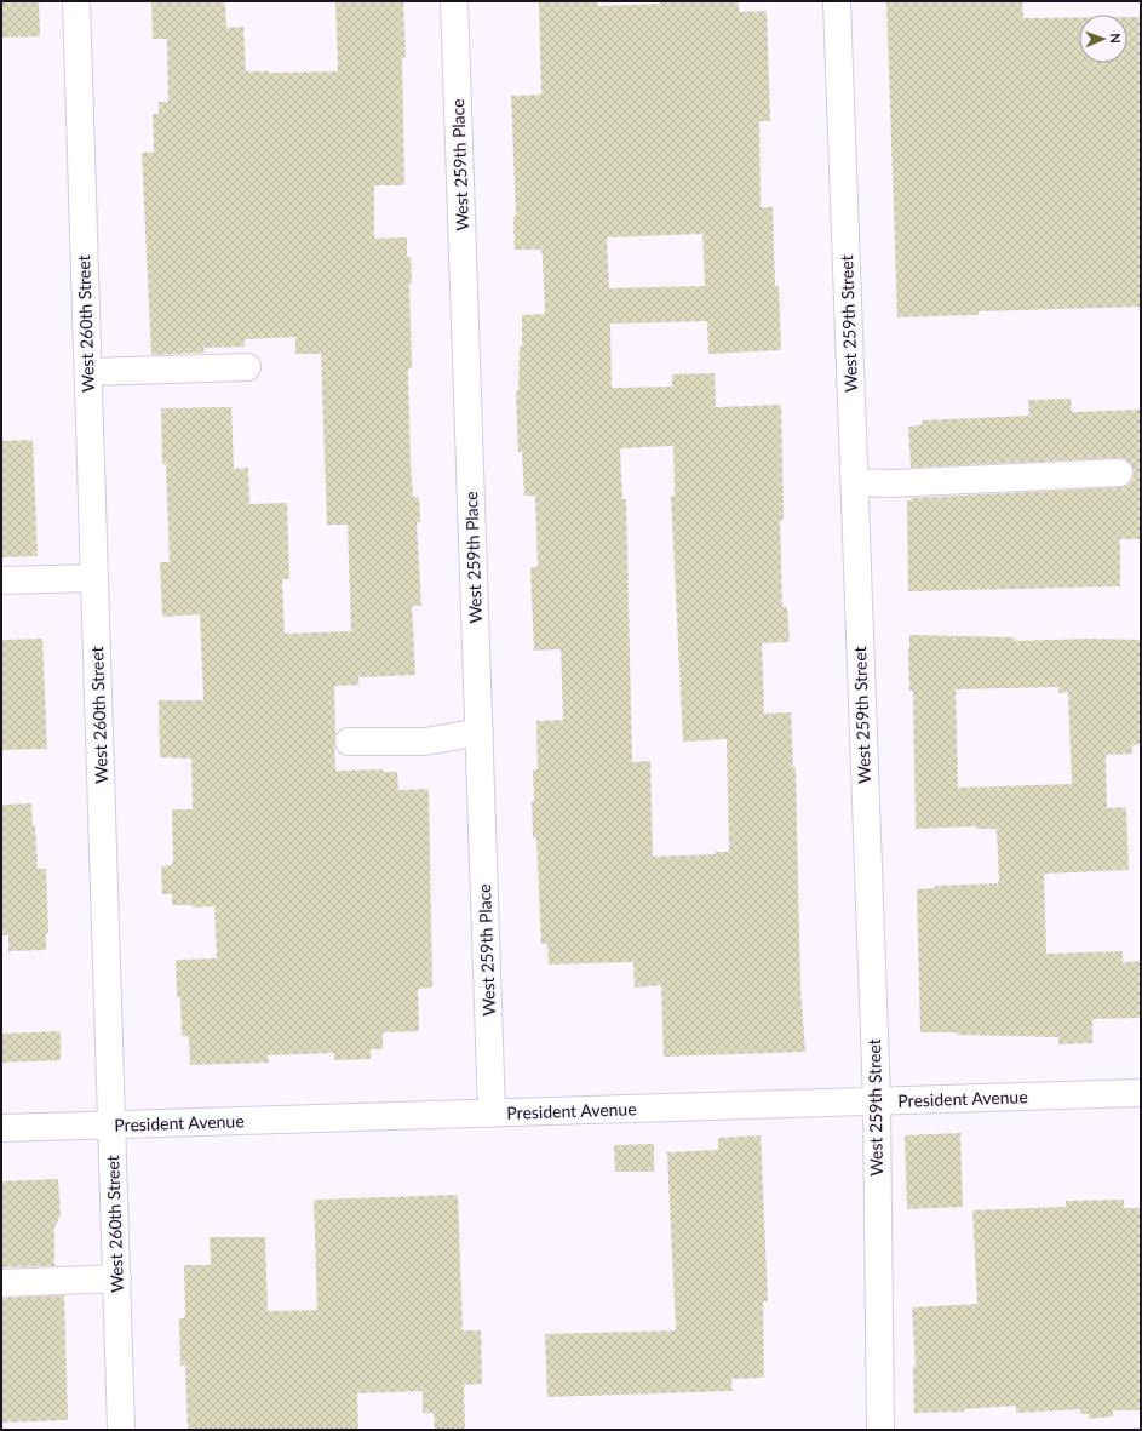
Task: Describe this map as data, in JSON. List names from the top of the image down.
{
  "streets": {
    "street": [
      "West 259th Place",
      "West 260th Street",
      "West 259th Street",
      "President Avenue"
    ]
  },
  "crossings": [
    ["West 259th Place", "President Avenue"],
    ["West 260th Street", "President Avenue"],
    ["West 259th Street", "President Avenue"]
  ],
  "north": "right"
}
